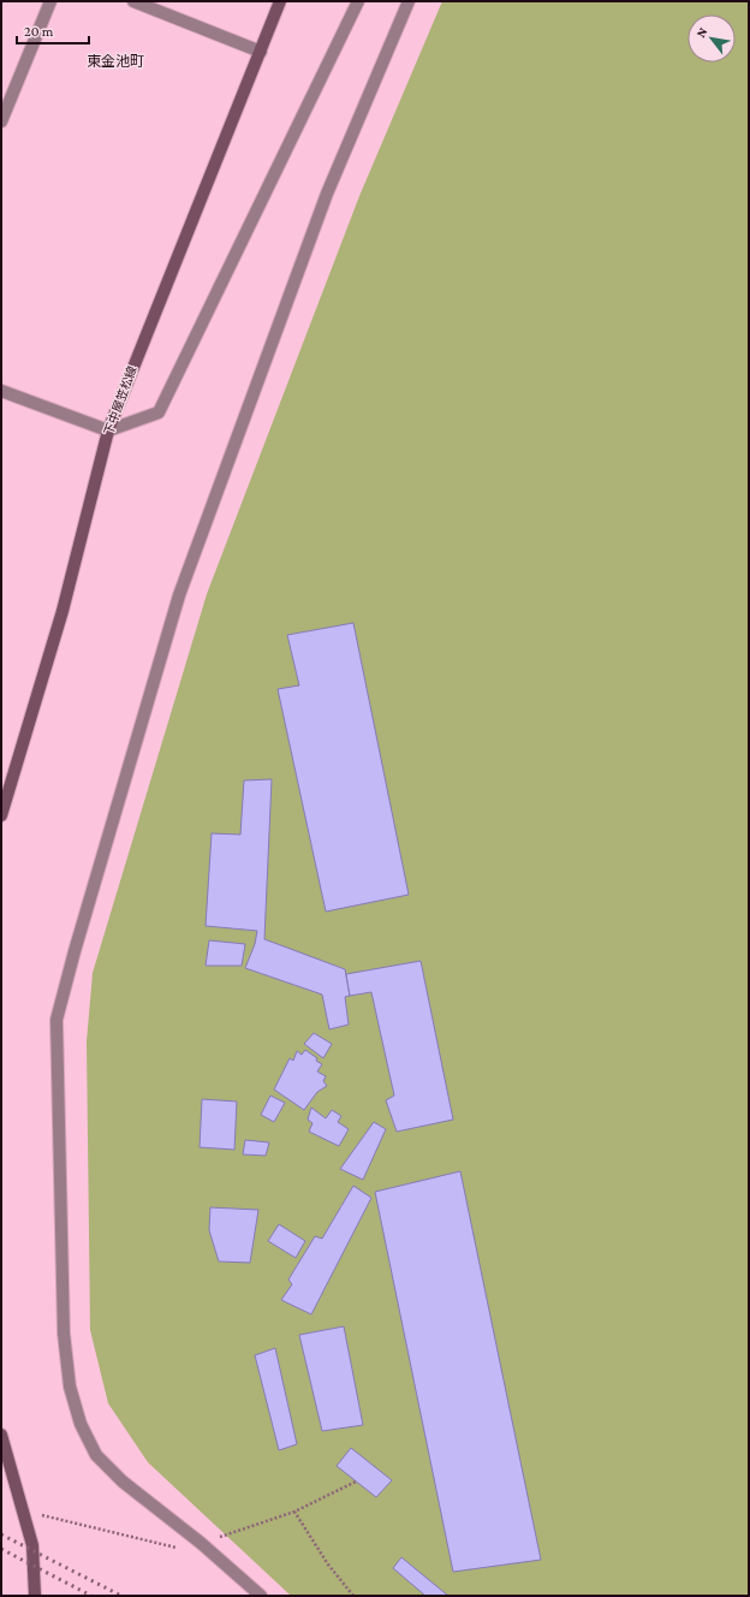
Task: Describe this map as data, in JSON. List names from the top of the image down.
{
  "streets": {
    "main road": ["下中屋笠松線"]
  },
  "districts": ["東金池町"],
  "scale_bar": "20 m",
  "north": "top left"
}
